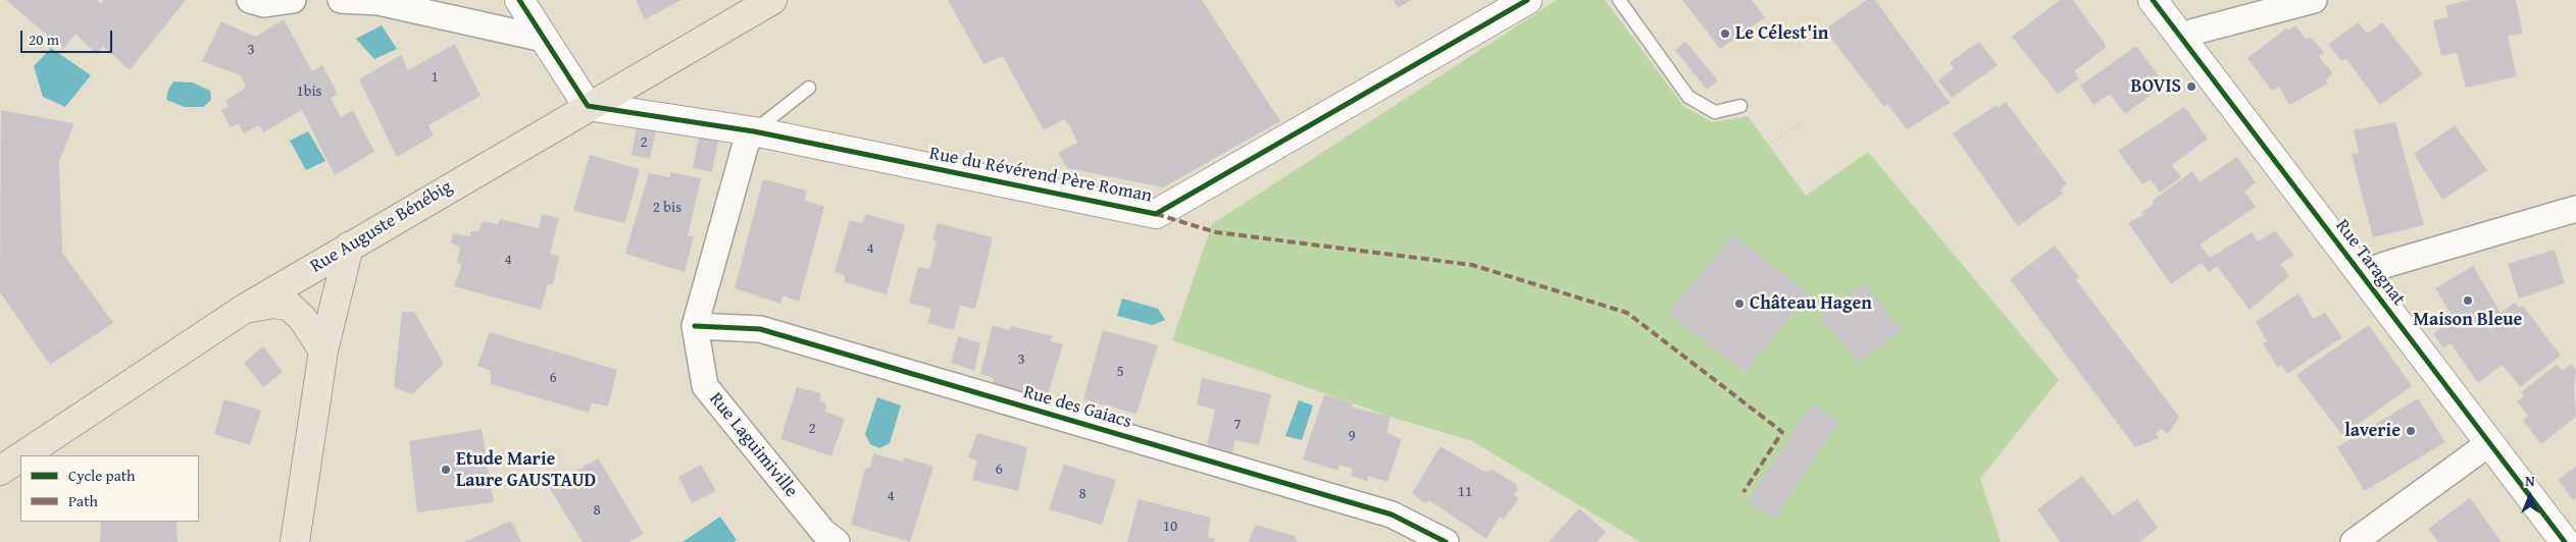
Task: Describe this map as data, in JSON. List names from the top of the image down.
{
  "streets": {
    "main road": ["Rue Auguste Bénébig"],
    "street": [
      "Rue du Révérend Père Roman",
      "Rue Taragnat",
      "Rue des Gaiacs",
      "Rue Laguimiville"
    ]
  },
  "crossings": [
    ["Rue du Révérend Père Roman", "Rue Auguste Bénébig"],
    ["Rue du Révérend Père Roman", "Rue Laguimiville"],
    ["Rue des Gaiacs", "Rue Laguimiville"]
  ],
  "places": [
    "Le Célest'in",
    "BOVIS",
    "Maison Bleue",
    "Château Hagen",
    "laverie",
    "Etude Marie Laure GAUSTAUD"
  ],
  "house_numbers": [
    "3",
    "1",
    "1bis",
    "2",
    "2 bis",
    "4",
    "4",
    "3",
    "5",
    "6",
    "7",
    "2",
    "9",
    "6",
    "11",
    "8",
    "4",
    "8",
    "10"
  ],
  "legend": ["Cycle path", "Path"],
  "scale_bar": "20 m",
  "north": "top"
}
